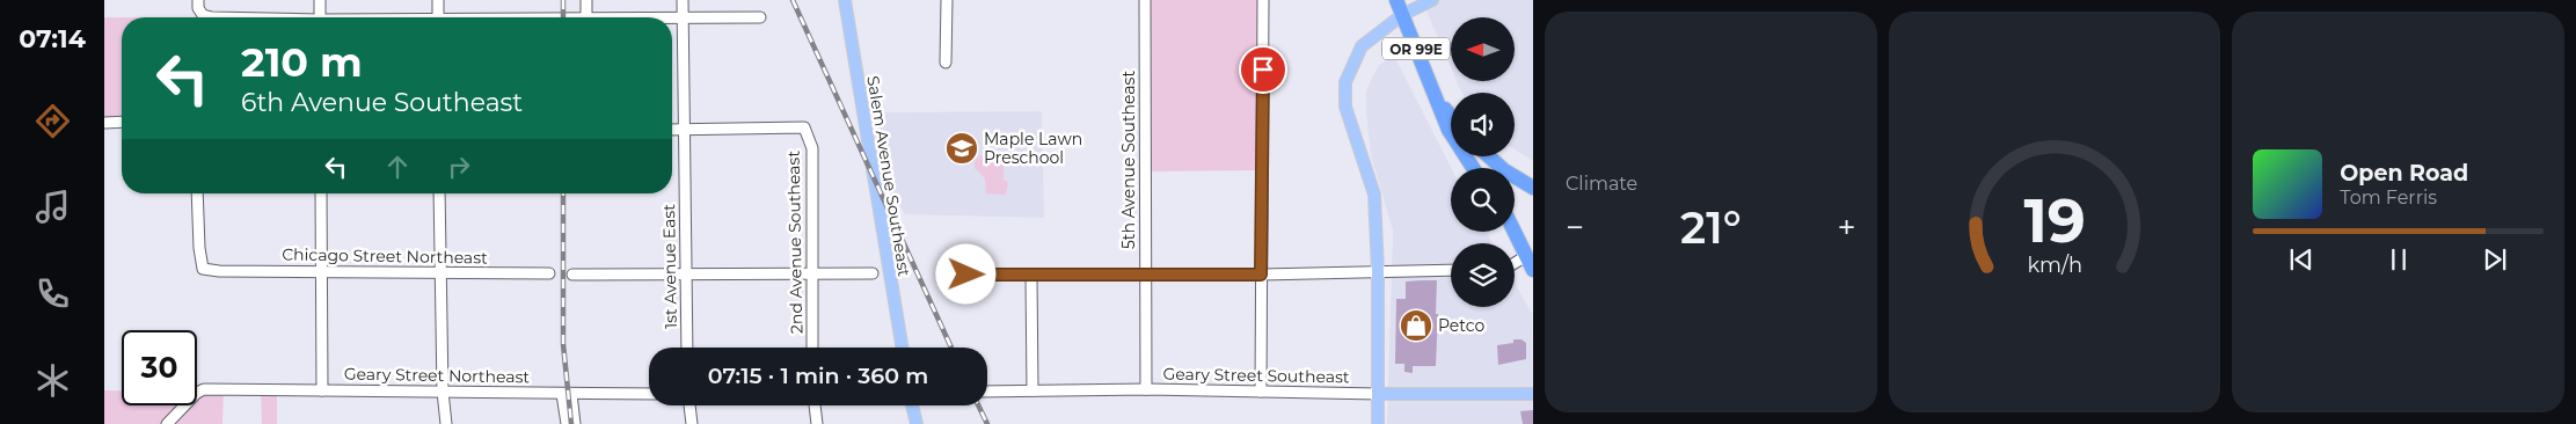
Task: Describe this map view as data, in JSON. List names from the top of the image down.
{
  "streets": {
    "highway": ["OR 99E"],
    "main road": ["Salem Avenue Southeast", "Geary Street Southeast"],
    "street": [
      "5th Avenue Southeast",
      "2nd Avenue Southeast",
      "Chicago Street Northeast",
      "1st Avenue East",
      "Geary Street Northeast"
    ]
  },
  "crossings": [
    ["5th Avenue Southeast", "Geary Street Southeast"],
    ["2nd Avenue Southeast", "1st Avenue East"]
  ],
  "places": {
    "school or university": ["Maple Lawn Preschool"],
    "shop": ["Petco"]
  },
  "north": "left",
  "page": {
    "tabs": "07:14",
    "tile": "Climate",
    "turn": ["210 m", "6th Avenue Southeast"],
    "song": ["Open Road", "Tom Ferris"],
    "heat": ["−", "21°", "+"],
    "limit": "30",
    "trip": "07:15 · 1 min · 360 m",
    "gauge": ["19", "km/h"]
  }
}
